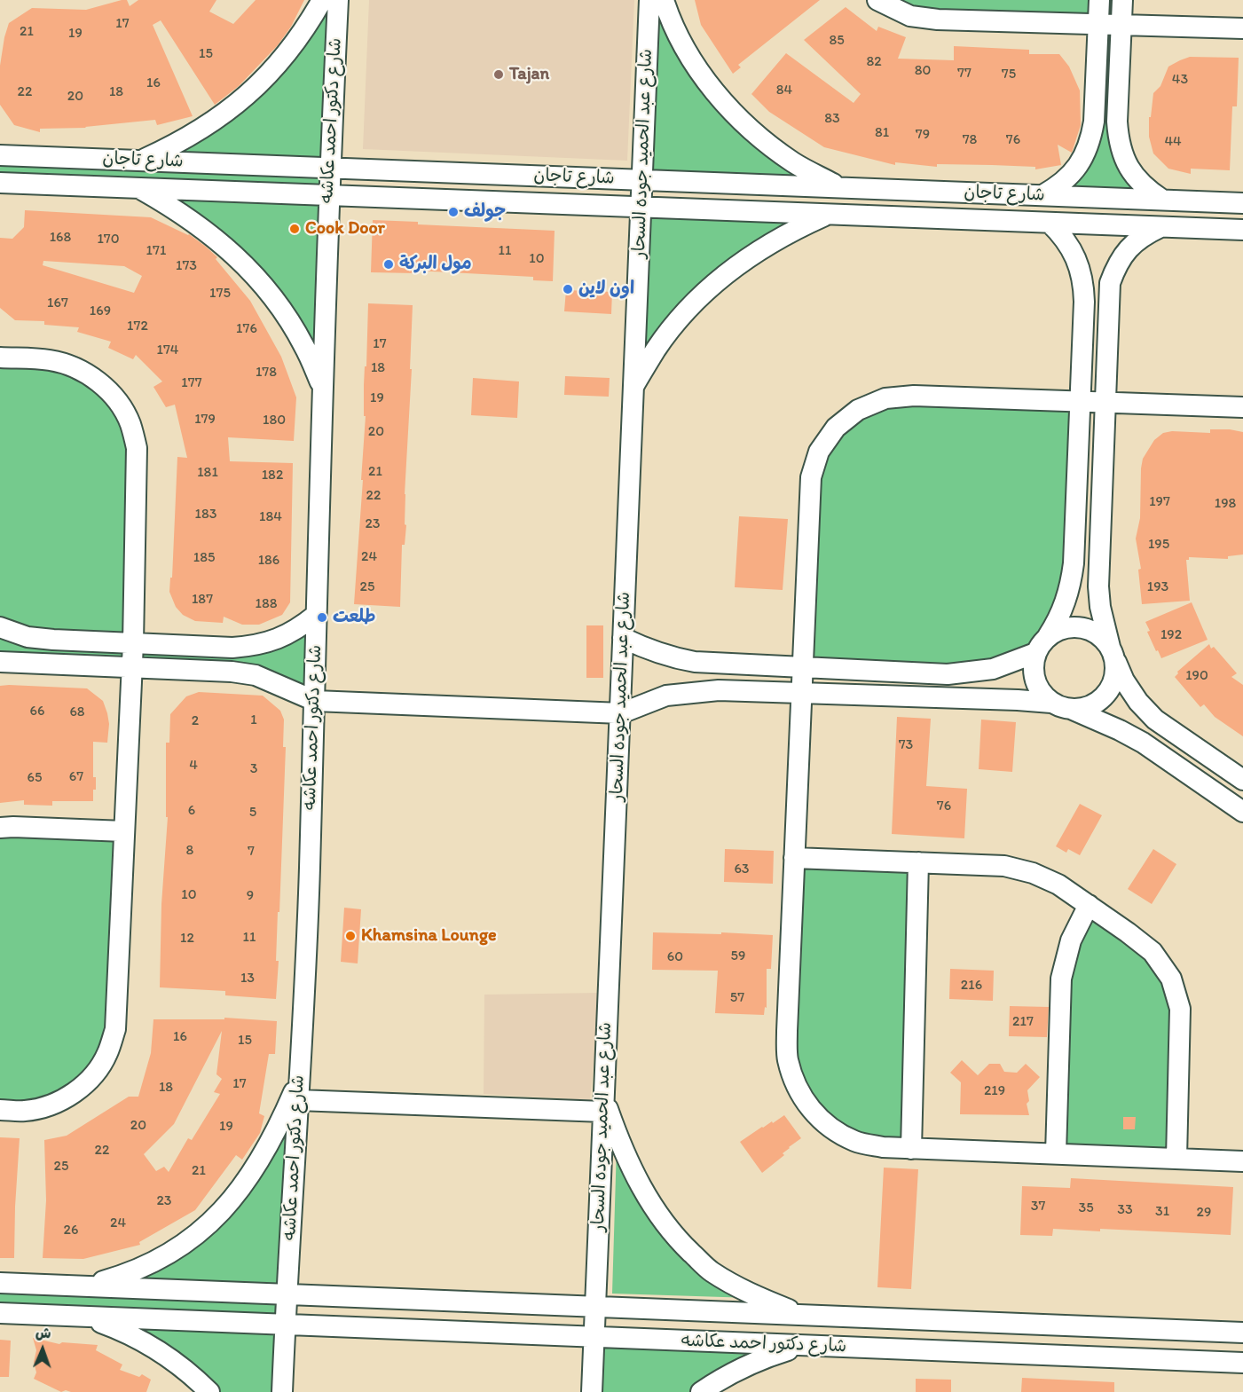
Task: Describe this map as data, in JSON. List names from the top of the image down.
{
  "streets": {
    "street": ["شارع دكتور احمد عكاشه", "شارع عبد الحميد جوده السحار", "شارع تاجان"]
  },
  "crossings": [
    ["شارع دكتور احمد عكاشه", "شارع عبد الحميد جوده السحار"],
    ["شارع دكتور احمد عكاشه", "شارع تاجان"],
    ["شارع عبد الحميد جوده السحار", "شارع تاجان"]
  ],
  "places": [
    "Tajan",
    "جولف",
    "Cook Door",
    "مول البركة",
    "اون لاين",
    "طلعت",
    "Khamsina Lounge"
  ],
  "house_numbers": [
    "17",
    "21",
    "19",
    "85",
    "15",
    "82",
    "80",
    "77",
    "75",
    "43",
    "16",
    "84",
    "22",
    "18",
    "20",
    "83",
    "81",
    "79",
    "78",
    "76",
    "44",
    "168",
    "170",
    "171",
    "11",
    "10",
    "173",
    "175",
    "167",
    "169",
    "172",
    "176",
    "17",
    "174",
    "18",
    "178",
    "177",
    "19",
    "179",
    "180",
    "20",
    "21",
    "181",
    "182",
    "22",
    "197",
    "198",
    "183",
    "184",
    "23",
    "195",
    "24",
    "185",
    "186",
    "25",
    "193",
    "187",
    "188",
    "192",
    "190",
    "66",
    "68",
    "1",
    "2",
    "73",
    "4",
    "3",
    "67",
    "65",
    "76",
    "6",
    "5",
    "8",
    "7",
    "63",
    "10",
    "9",
    "11",
    "12",
    "59",
    "60",
    "13",
    "216",
    "57",
    "217",
    "16",
    "15",
    "17",
    "18",
    "219",
    "20",
    "19",
    "22",
    "25",
    "21",
    "23",
    "37",
    "35",
    "33",
    "31",
    "29",
    "24",
    "26"
  ],
  "north": "top"
}
